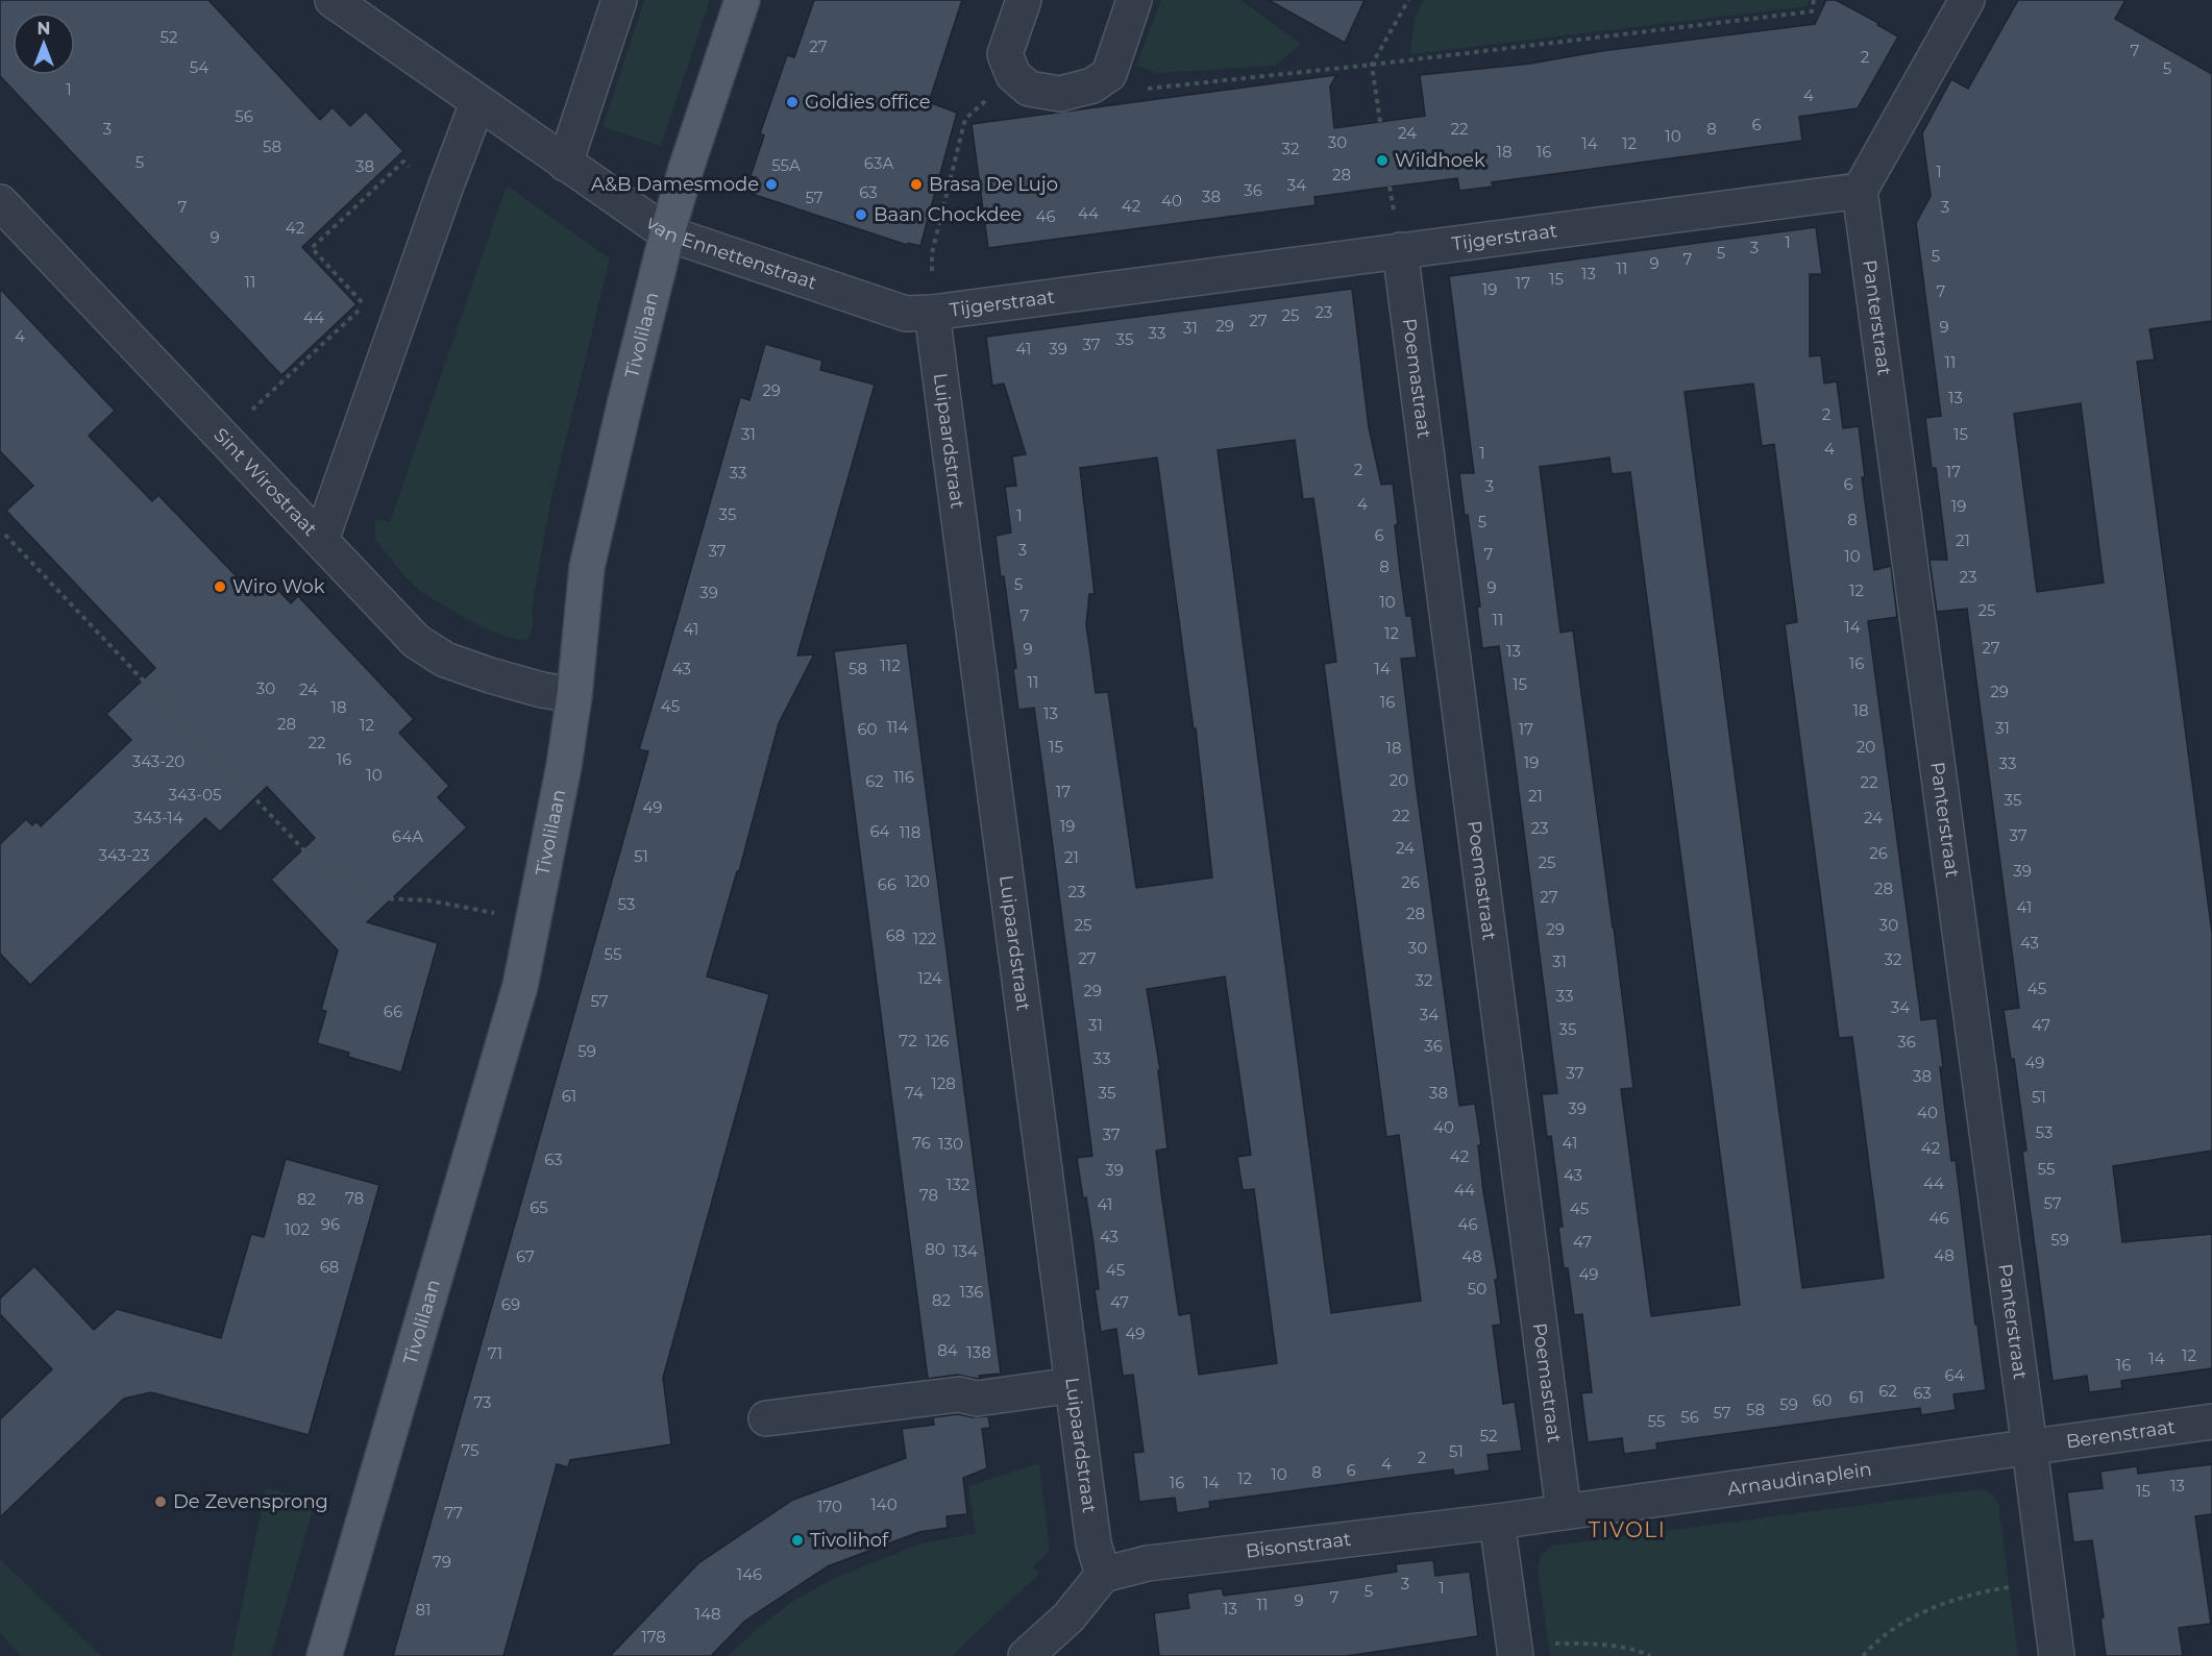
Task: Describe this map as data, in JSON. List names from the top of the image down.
{
  "streets": {
    "main road": ["Tivolilaan"],
    "street": [
      "Tijgerstraat",
      "van Ennettenstraat",
      "Panterstraat",
      "Poemastraat",
      "Luipaardstraat",
      "Sint Wirostraat",
      "Berenstraat",
      "Arnaudinaplein",
      "Bisonstraat"
    ]
  },
  "crossings": [
    ["Tijgerstraat", "van Ennettenstraat"],
    ["Tijgerstraat", "Panterstraat"],
    ["Tijgerstraat", "Poemastraat"],
    ["Tijgerstraat", "Luipaardstraat"],
    ["van Ennettenstraat", "Tivolilaan"],
    ["van Ennettenstraat", "Luipaardstraat"],
    ["Panterstraat", "Berenstraat"],
    ["Panterstraat", "Arnaudinaplein"],
    ["Tivolilaan", "Sint Wirostraat"],
    ["Poemastraat", "Arnaudinaplein"],
    ["Luipaardstraat", "Bisonstraat"],
    ["Berenstraat", "Arnaudinaplein"],
    ["Arnaudinaplein", "Bisonstraat"]
  ],
  "districts": ["TIVOLI"],
  "places": [
    "Goldies office",
    "Wildhoek",
    "A&B Damesmode",
    "Brasa De Lujo",
    "Baan Chockdee",
    "Wiro Wok",
    "De Zevensprong",
    "Tivolihof"
  ],
  "house_numbers": [
    "52",
    "27",
    "7",
    "2",
    "54",
    "5",
    "1",
    "4",
    "56",
    "6",
    "3",
    "22",
    "8",
    "24",
    "10",
    "30",
    "14",
    "12",
    "58",
    "32",
    "18",
    "16",
    "5",
    "63A",
    "55A",
    "38",
    "1",
    "28",
    "34",
    "36",
    "63",
    "38",
    "57",
    "40",
    "42",
    "7",
    "3",
    "44",
    "46",
    "42",
    "9",
    "1",
    "3",
    "5",
    "5",
    "7",
    "9",
    "11",
    "13",
    "15",
    "11",
    "17",
    "19",
    "7",
    "23",
    "25",
    "44",
    "27",
    "29",
    "9",
    "31",
    "33",
    "4",
    "35",
    "37",
    "41",
    "39",
    "11",
    "29",
    "13",
    "2",
    "31",
    "15",
    "4",
    "1",
    "2",
    "17",
    "33",
    "6",
    "3",
    "4",
    "19",
    "35",
    "1",
    "8",
    "5",
    "6",
    "21",
    "3",
    "37",
    "7",
    "10",
    "8",
    "23",
    "5",
    "9",
    "12",
    "39",
    "10",
    "25",
    "7",
    "11",
    "14",
    "41",
    "12",
    "27",
    "9",
    "13",
    "16",
    "112",
    "43",
    "58",
    "14",
    "11",
    "15",
    "30",
    "24",
    "29",
    "16",
    "45",
    "18",
    "18",
    "13",
    "28",
    "12",
    "114",
    "31",
    "60",
    "17",
    "22",
    "15",
    "20",
    "18",
    "16",
    "343-20",
    "19",
    "33",
    "10",
    "116",
    "20",
    "62",
    "22",
    "17",
    "343-05",
    "21",
    "35",
    "49",
    "22",
    "343-14",
    "24",
    "19",
    "23",
    "64",
    "118",
    "37",
    "64A",
    "24",
    "26",
    "343-23",
    "51",
    "21",
    "25",
    "39",
    "120",
    "26",
    "66",
    "28",
    "23",
    "27",
    "53",
    "41",
    "28",
    "25",
    "30",
    "29",
    "68",
    "122",
    "43",
    "30",
    "55",
    "27",
    "32",
    "31",
    "124",
    "32",
    "45",
    "29",
    "33",
    "57",
    "34",
    "66",
    "34",
    "31",
    "47",
    "35",
    "72",
    "126",
    "36",
    "36",
    "59",
    "33",
    "49",
    "37",
    "38",
    "128",
    "74",
    "35",
    "38",
    "61",
    "51",
    "39",
    "40",
    "40",
    "53",
    "37",
    "76",
    "41",
    "130",
    "42",
    "42",
    "63",
    "55",
    "39",
    "43",
    "44",
    "132",
    "44",
    "78",
    "78",
    "82",
    "57",
    "41",
    "65",
    "45",
    "46",
    "96",
    "46",
    "102",
    "43",
    "59",
    "47",
    "80",
    "134",
    "48",
    "67",
    "48",
    "68",
    "45",
    "49",
    "50",
    "136",
    "82",
    "47",
    "69",
    "49",
    "84",
    "138",
    "71",
    "12",
    "14",
    "16",
    "64",
    "62",
    "63",
    "61",
    "60",
    "73",
    "59",
    "58",
    "57",
    "56",
    "55",
    "52",
    "75",
    "51",
    "2",
    "4",
    "6",
    "8",
    "10",
    "12",
    "16",
    "14",
    "13",
    "15",
    "140",
    "170",
    "77",
    "79",
    "146",
    "3",
    "1",
    "5",
    "7",
    "9",
    "11",
    "13",
    "81",
    "148",
    "178"
  ],
  "north": "top"
}
